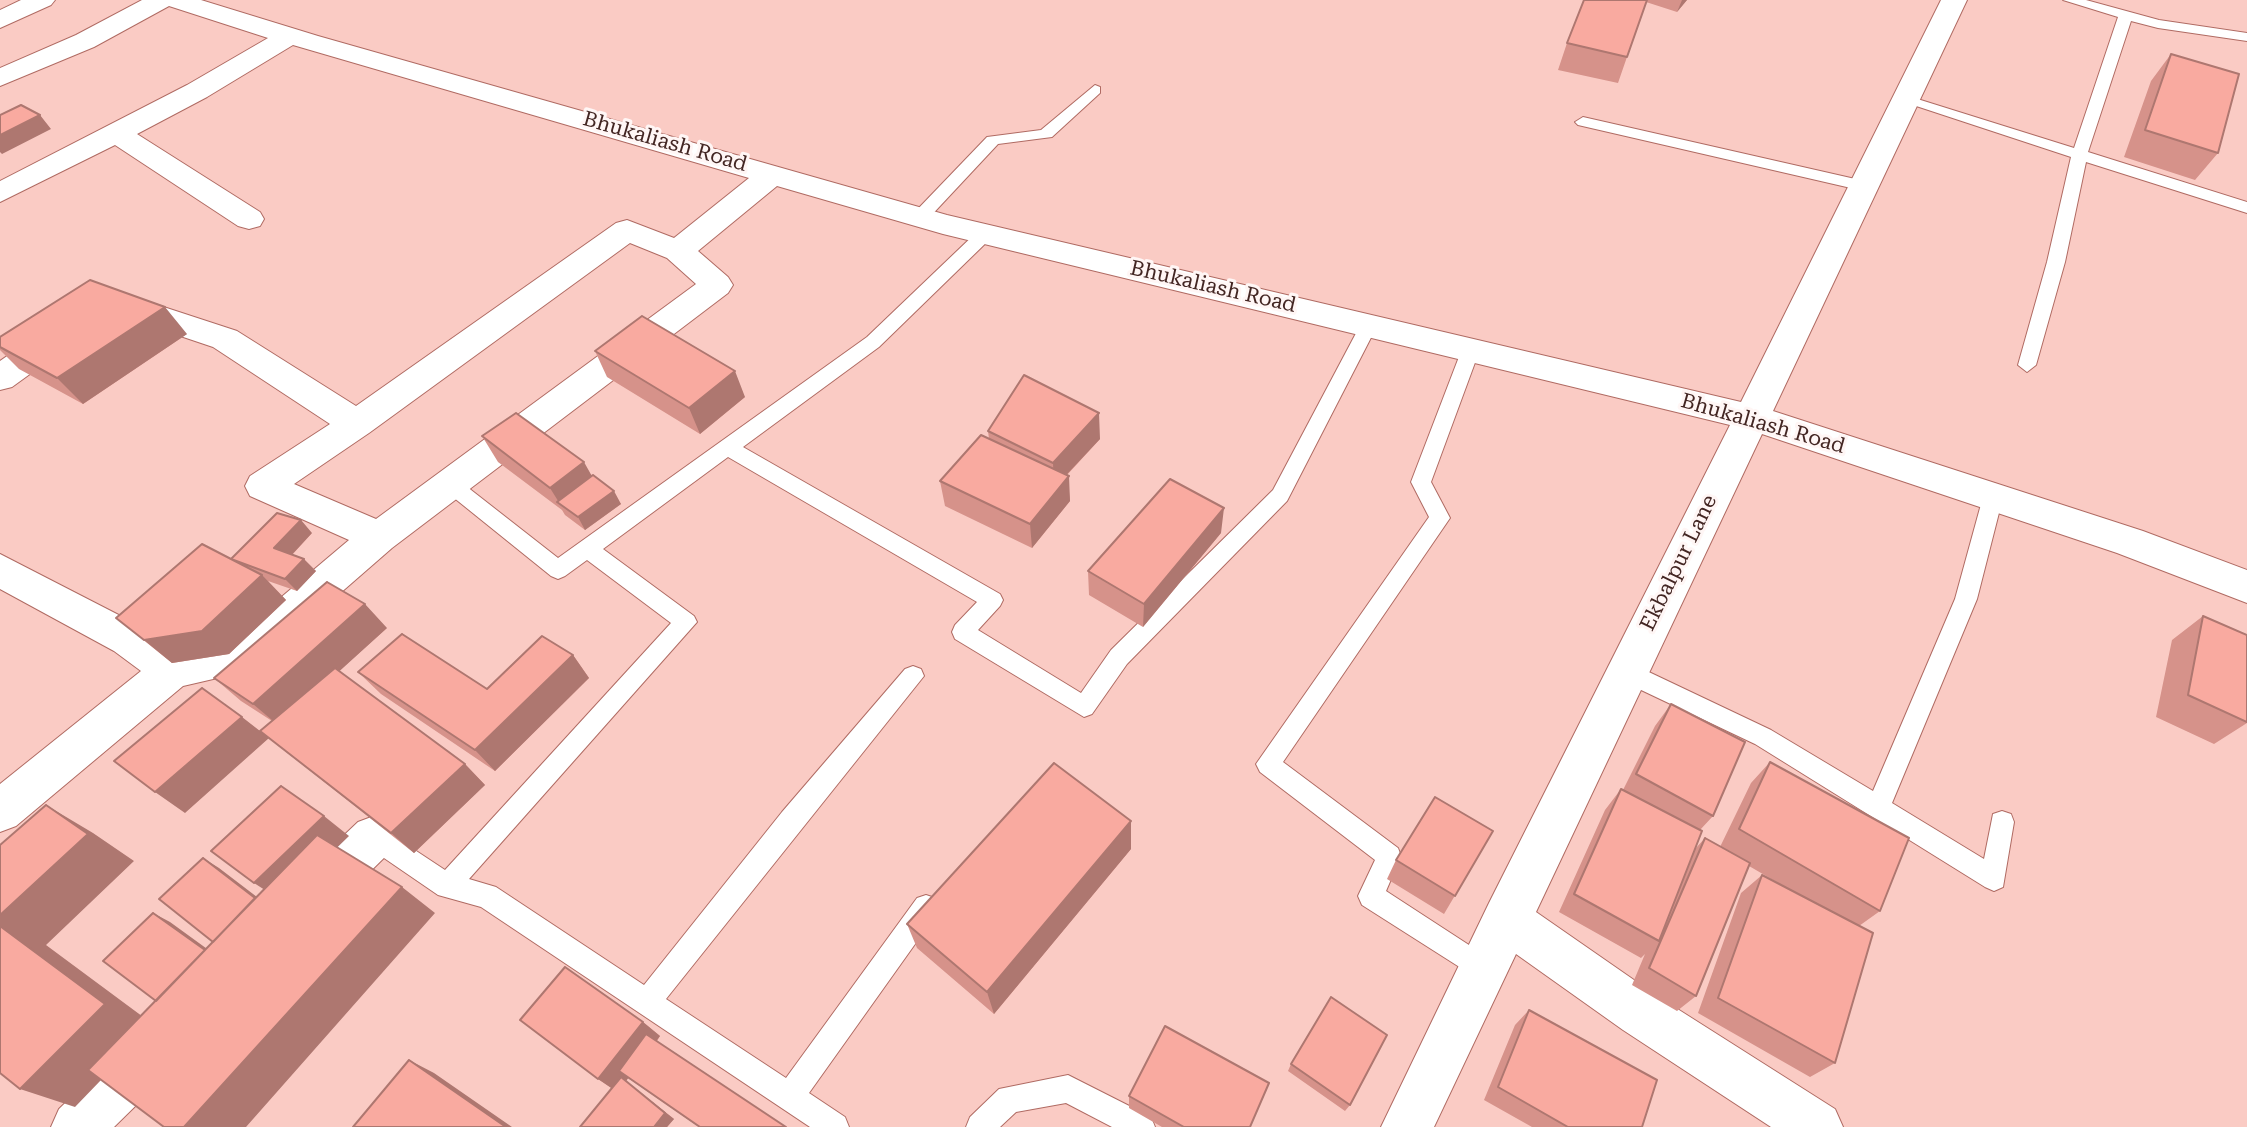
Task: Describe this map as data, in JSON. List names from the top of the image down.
{
  "streets": {
    "street": ["Bhukaliash Road", "Ekbalpur Lane"]
  },
  "crossings": [
    ["Bhukaliash Road", "Ekbalpur Lane"]
  ]
}
